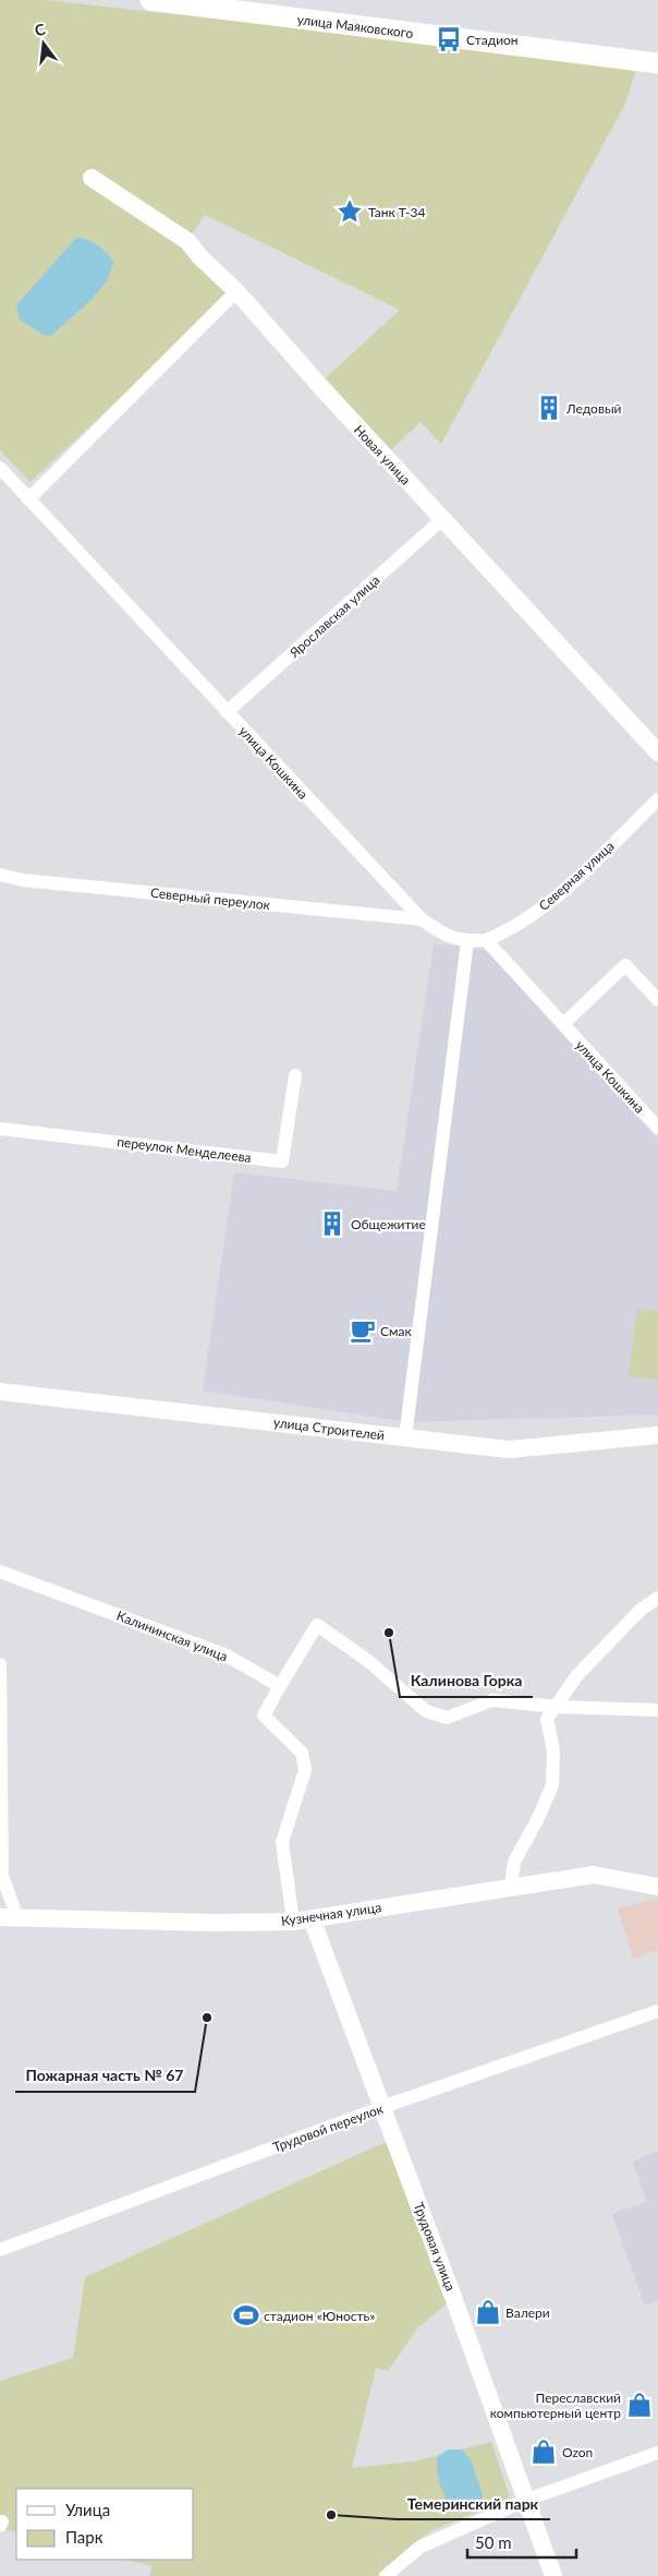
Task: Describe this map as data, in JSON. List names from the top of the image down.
{
  "streets": {
    "main road": ["улица Маяковского"],
    "street": [
      "Новая улица",
      "Ярославская улица",
      "улица Кошкина",
      "Северная улица",
      "Северный переулок",
      "переулок Менделеева",
      "улица Строителей",
      "Калининская улица",
      "Кузнечная улица",
      "Трудовой переулок",
      "Трудовая улица"
    ]
  },
  "crossings": [
    ["Новая улица", "Ярославская улица"],
    ["Ярославская улица", "улица Кошкина"],
    ["улица Кошкина", "Северная улица"],
    ["улица Кошкина", "Северный переулок"],
    ["Кузнечная улица", "Трудовая улица"],
    ["Трудовой переулок", "Трудовая улица"]
  ],
  "places": {
    "bus stop": ["Стадион"],
    "place": ["Танк Т-34"],
    "building": ["Ледовый", "Общежитие"],
    "cafe": ["Смак"],
    "other": ["Калинова Горка", "Пожарная часть № 67", "Темеринский парк"],
    "shop": ["Валери", "Переславский компьютерный центр", "Ozon"],
    "sports": ["стадион «Юность»"]
  },
  "legend": ["Улица", "Парк"],
  "scale_bar": "50 m",
  "north": "top"
}
